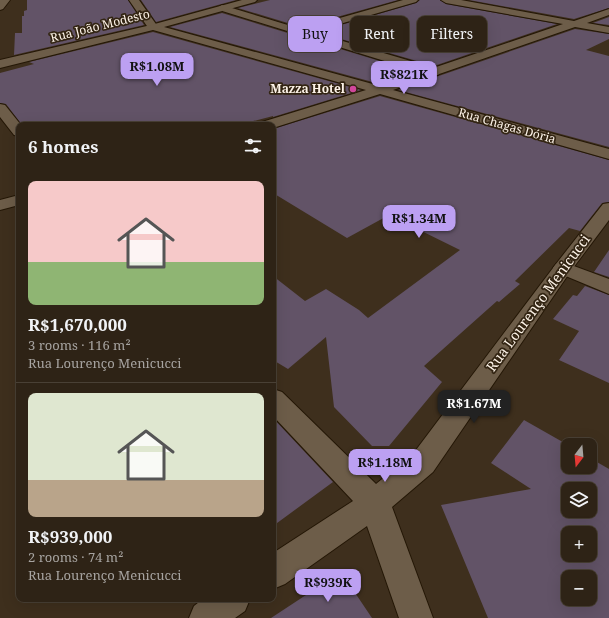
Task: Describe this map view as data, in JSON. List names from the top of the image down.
{
  "streets": {
    "street": ["Rua João Modesto", "Rua Chagas Dória", "Rua Lourenço Menicucci"]
  },
  "crossings": [
    ["Rua João Modesto", "Rua Chagas Dória"]
  ],
  "places": ["Mazza Hotel"],
  "north": "bottom",
  "page": {
    "chip": ["Buy", "Rent", "Filters"],
    "price": [
      "R$1.08M",
      "R$821K",
      "R$1.34M",
      "R$1.67M",
      "R$1.18M",
      "R$939K"
    ],
    "heading": "6 homes",
    "list": [
      {
        "name": "R$1,670,000",
        "note": "3 rooms · 116 m² · Rua Lourenço Menicucci"
      },
      {
        "name": "R$939,000",
        "note": "2 rooms · 74 m² · Rua Lourenço Menicucci"
      }
    ],
    "map_buttons": ["+", "−"]
  }
}
